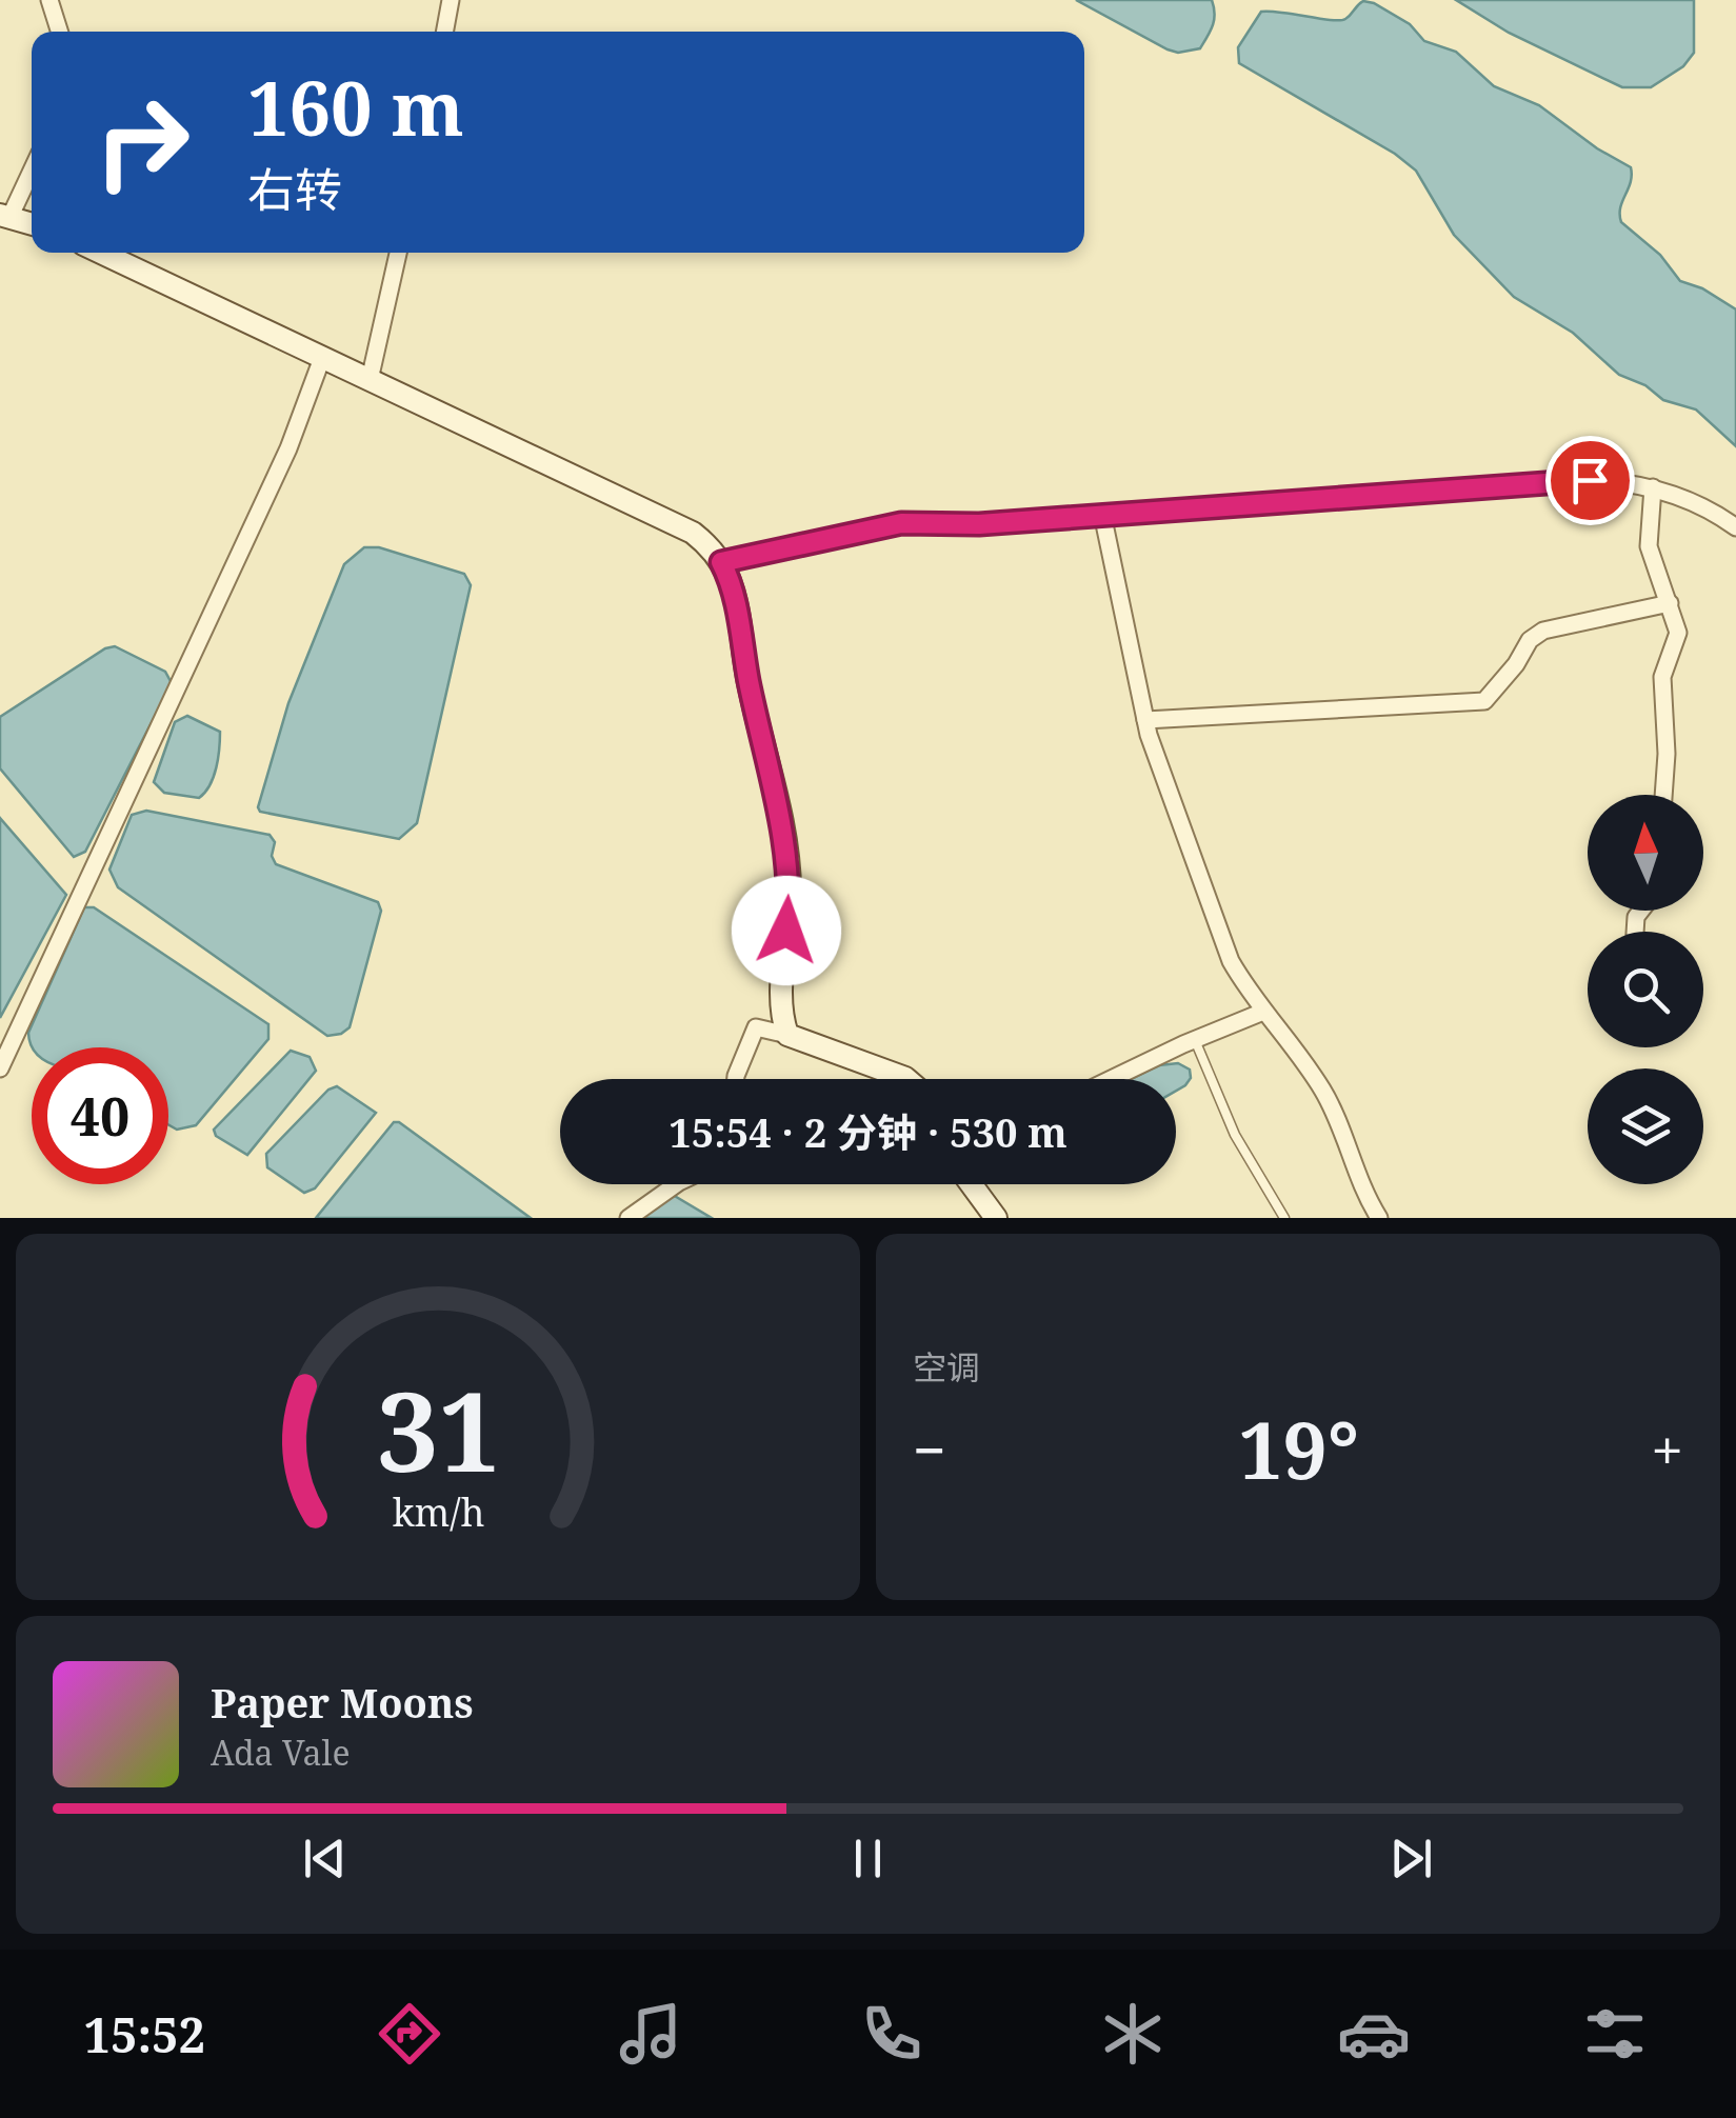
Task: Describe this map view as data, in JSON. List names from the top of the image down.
{
  "north": "top",
  "page": {
    "turn": ["160 m", "右转"],
    "limit": "40",
    "trip": "15:54 · 2 分钟 · 530 m",
    "tile": "空调",
    "heat": ["−", "19°", "+"],
    "song": ["Paper Moons", "Ada Vale"],
    "tabs": "15:52",
    "gauge": ["31", "km/h"]
  }
}
